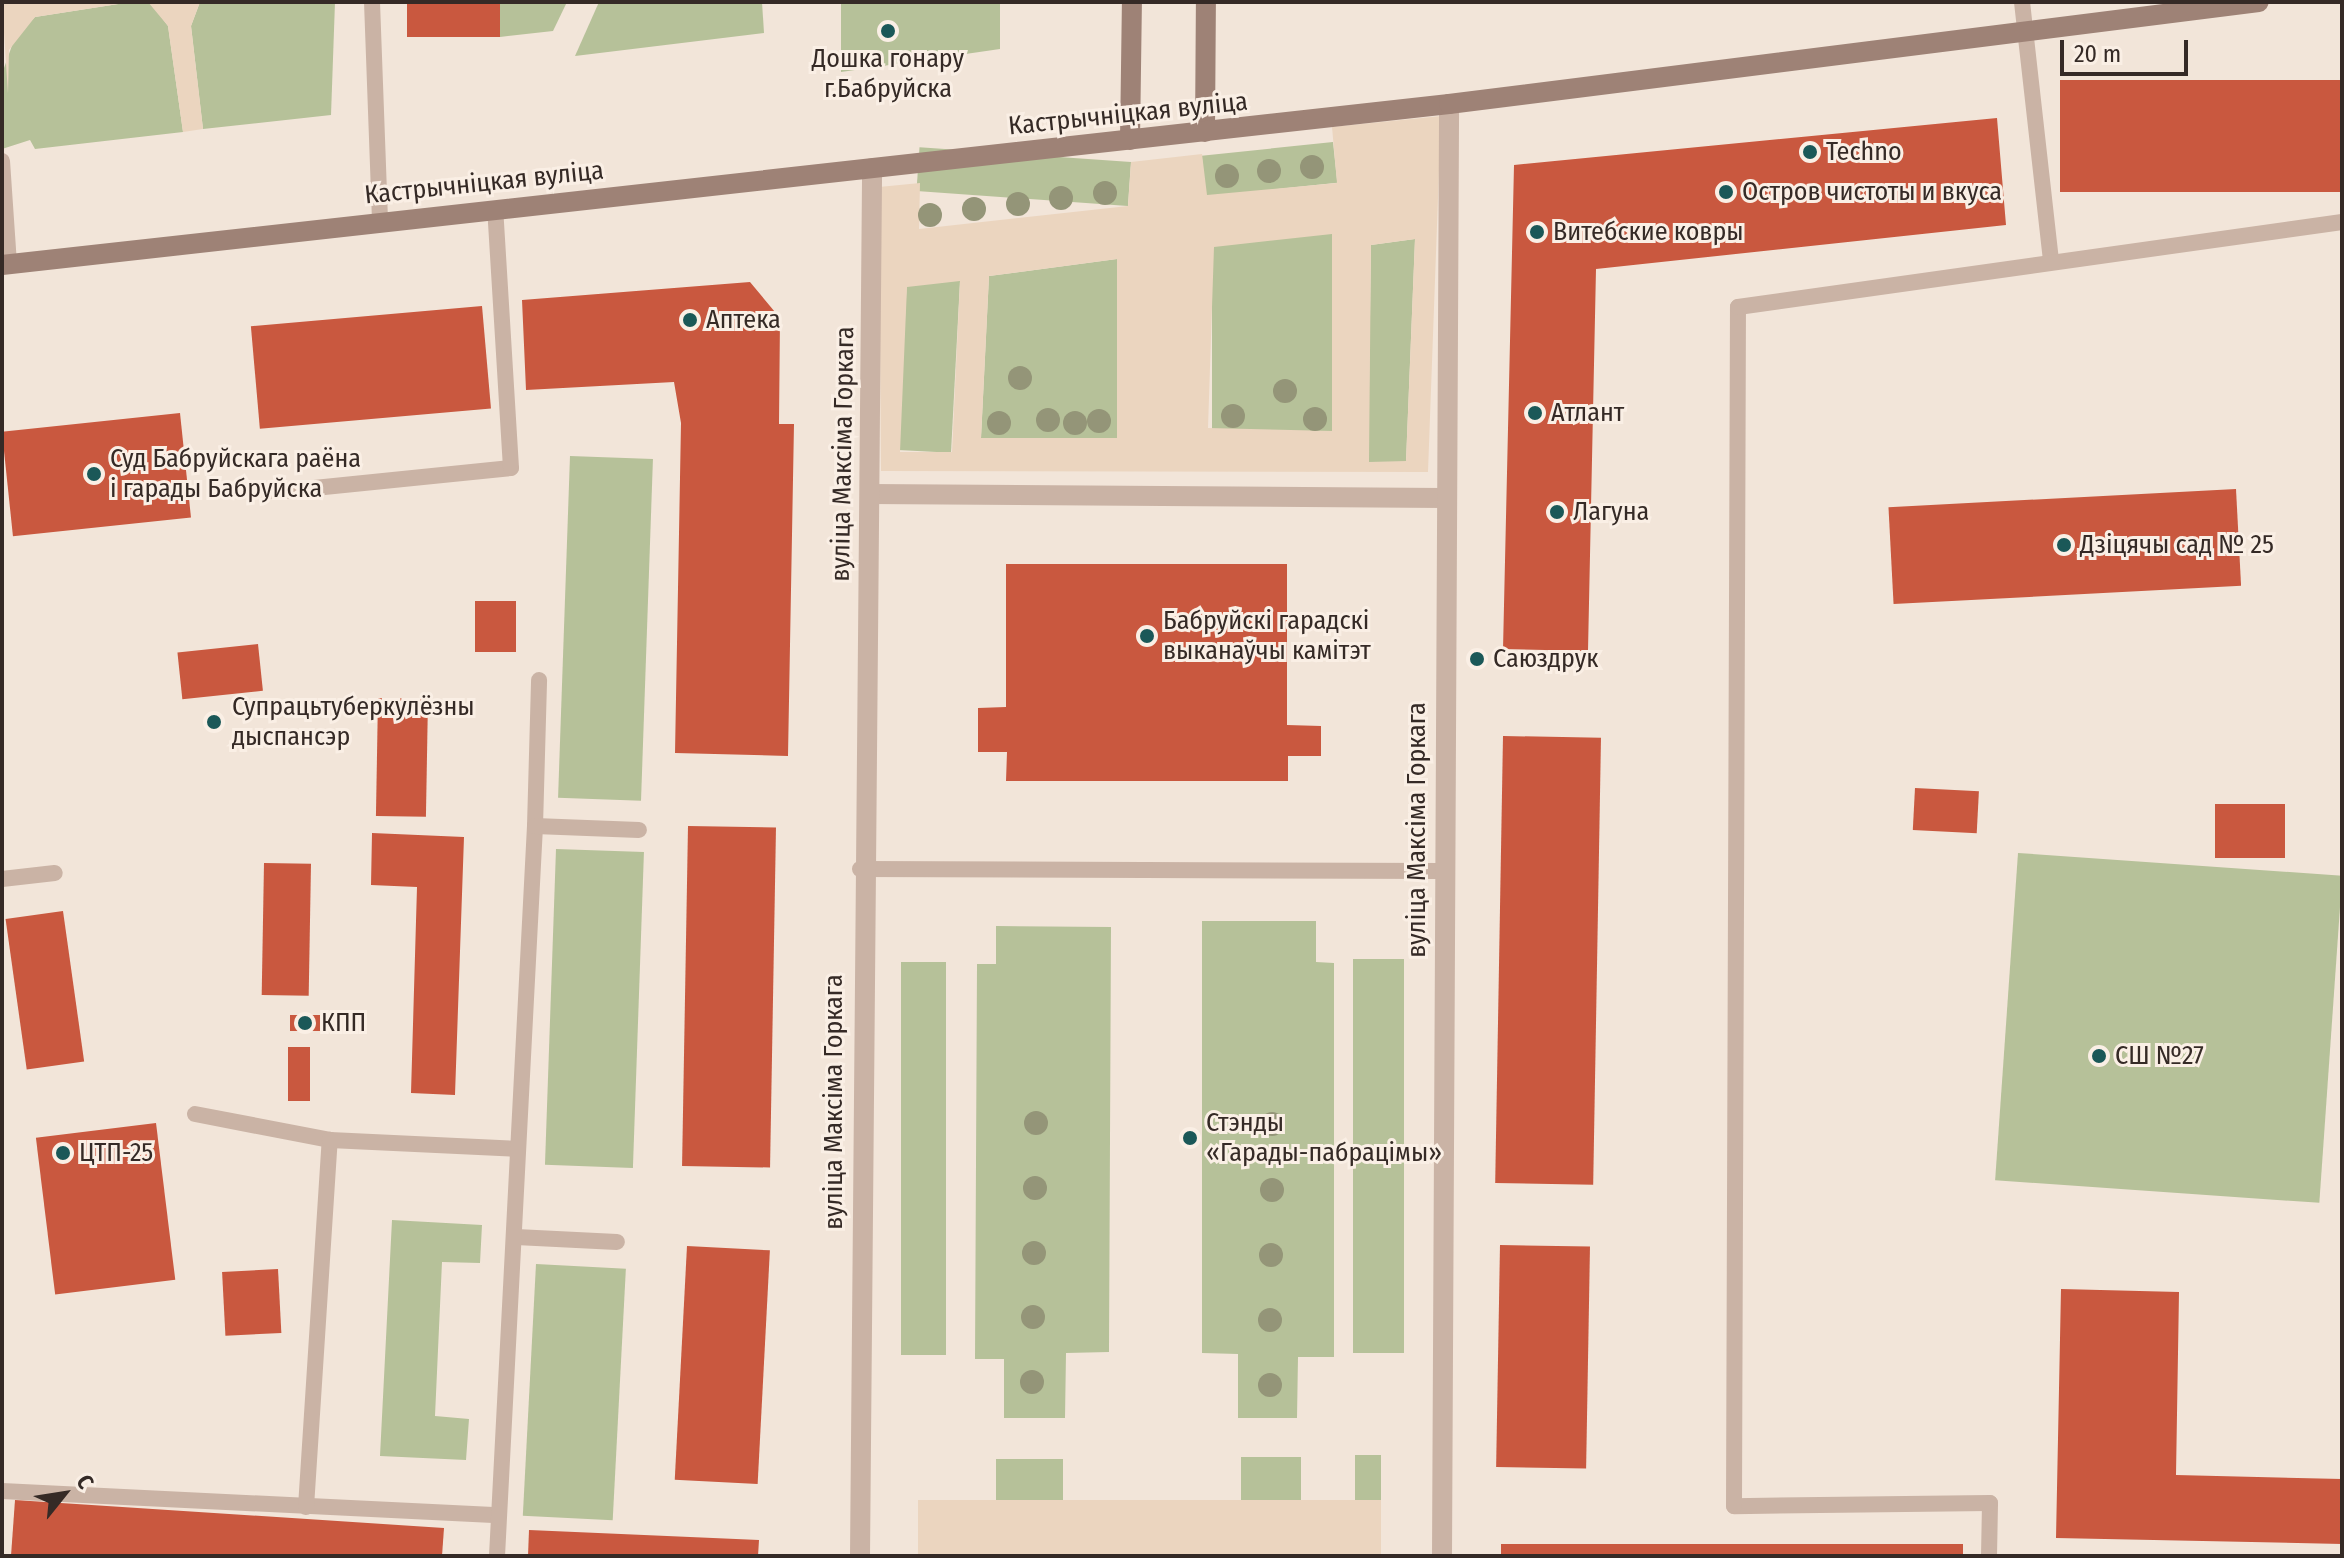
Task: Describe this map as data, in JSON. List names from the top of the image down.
{
  "streets": {
    "main road": ["Кастрычніцкая вуліца"],
    "street": ["вуліца Максіма Горкага"]
  },
  "crossings": [
    ["Кастрычніцкая вуліца", "вуліца Максіма Горкага"]
  ],
  "places": [
    "Дошка гонару г.Бабруйска",
    "Techno",
    "Остров чистоты и вкуса",
    "Витебские ковры",
    "Аптека",
    "Атлант",
    "Суд Бабруйскага раёна і гарады Бабруйска",
    "Лагуна",
    "Дзіцячы сад № 25",
    "Бабруйскі гарадскі выканаўчы камітэт",
    "Саюздрук",
    "Супрацьтуберкулёзны дыспансэр",
    "КПП",
    "СШ №27",
    "Стэнды «Гарады-пабрацімы»",
    "ЦТП-25"
  ],
  "scale_bar": "20 m",
  "north": "top right"
}
